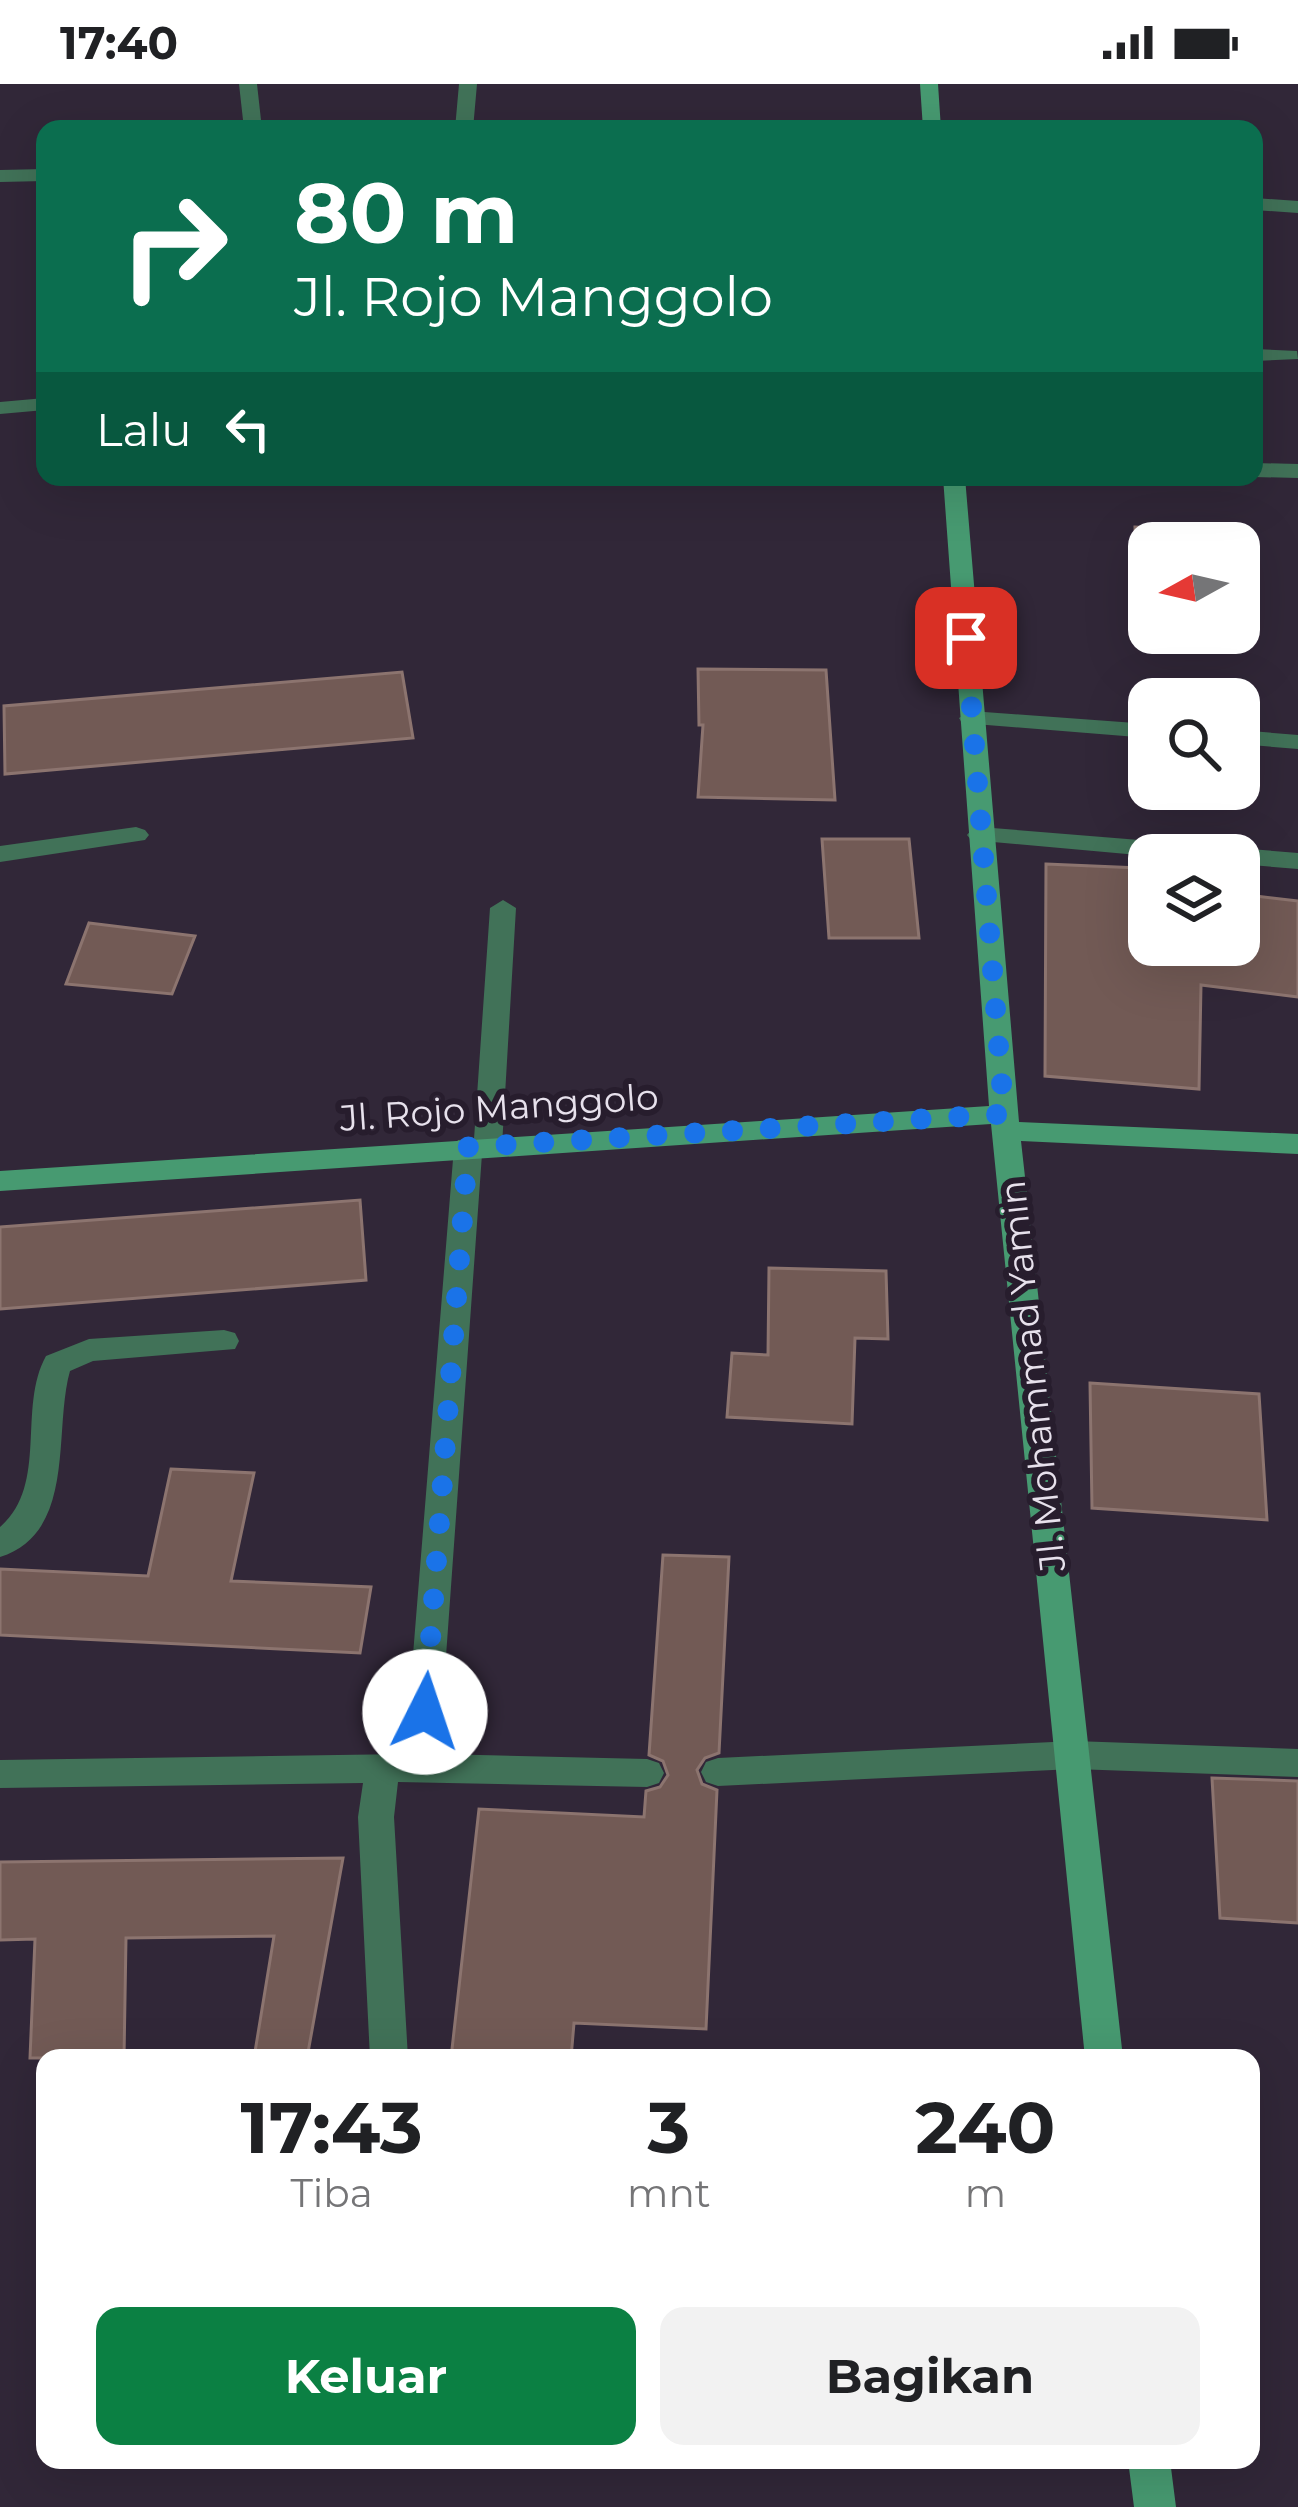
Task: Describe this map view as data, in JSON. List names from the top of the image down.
{
  "streets": {
    "main road": ["Jl. Rojo Manggolo", "Jl. Mohammad Yamin"]
  },
  "crossings": [
    ["Jl. Rojo Manggolo", "Jl. Mohammad Yamin"]
  ],
  "north": "left",
  "page": {
    "status": "17:40",
    "turn": ["80 m", "Jl. Rojo Manggolo"],
    "then": "Lalu",
    "eta": [
      "17:43",
      "Tiba",
      "3",
      "mnt",
      "240",
      "m"
    ],
    "buttons": ["Keluar", "Bagikan"]
  }
}
